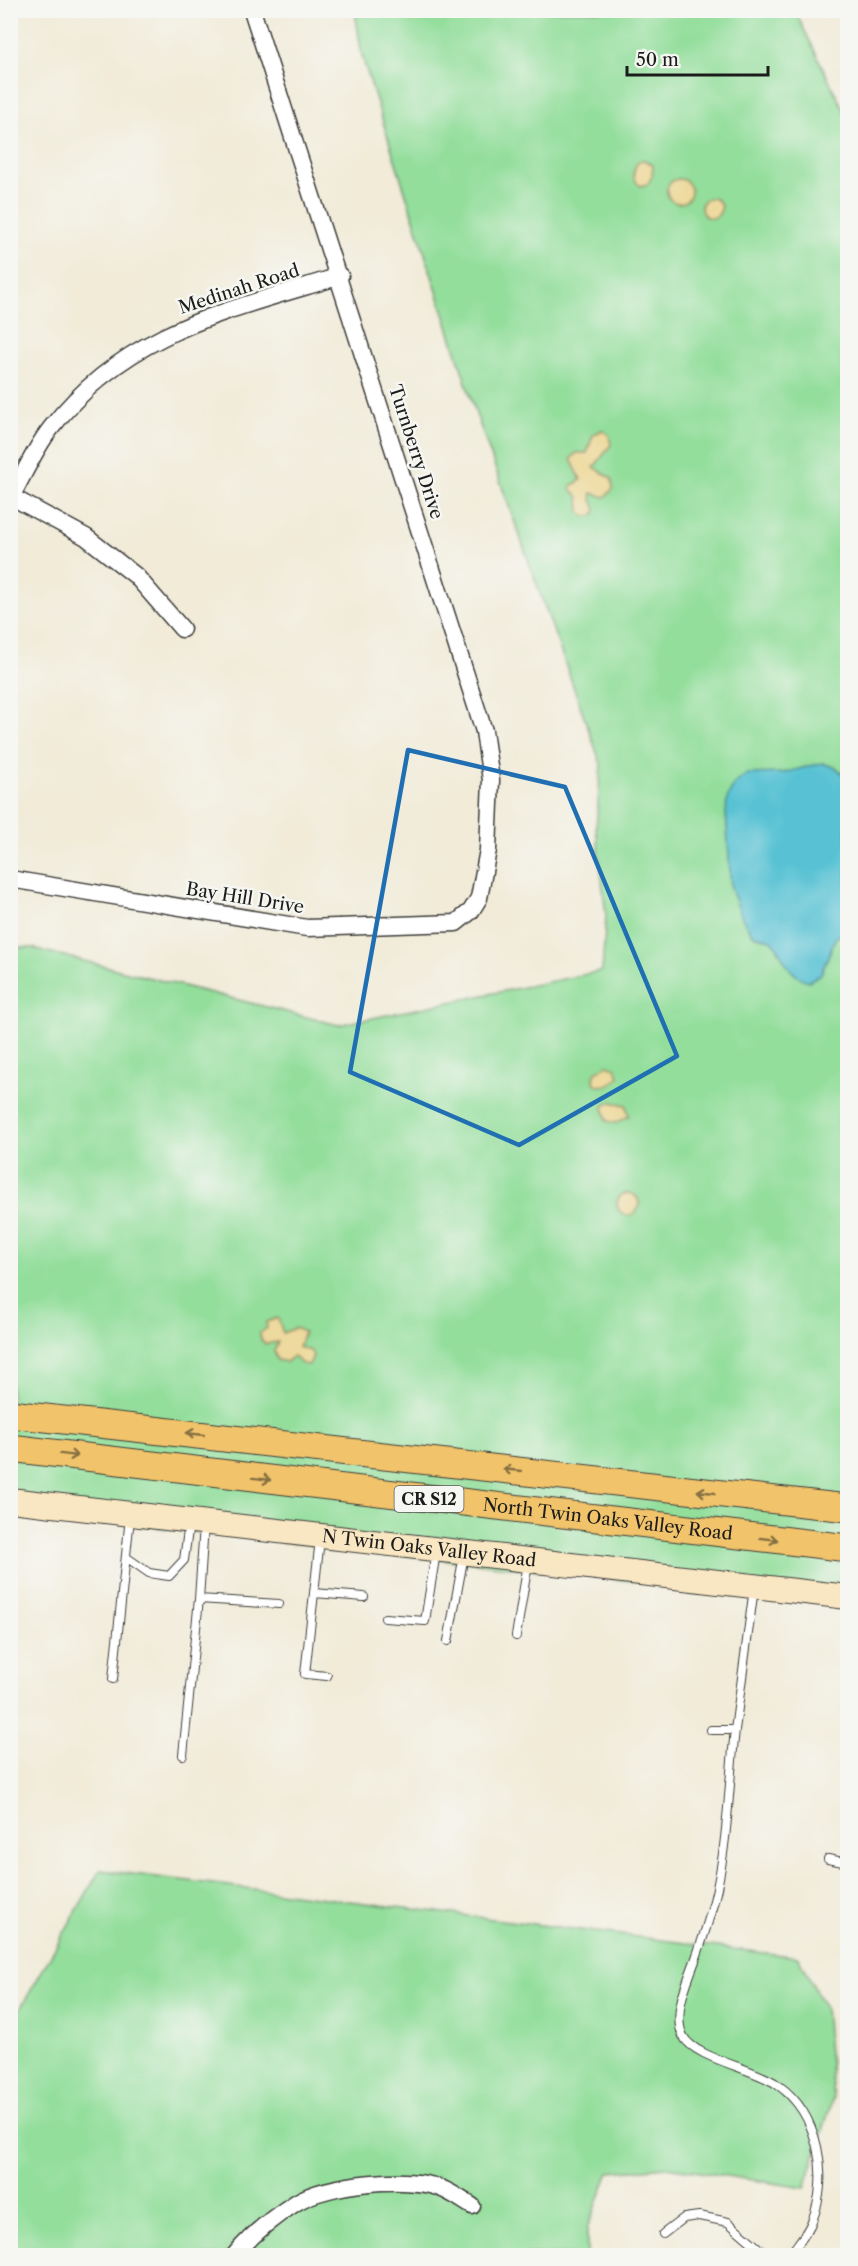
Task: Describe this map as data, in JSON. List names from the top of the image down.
{
  "streets": {
    "main road": ["CR S12", "North Twin Oaks Valley Road"],
    "street": [
      "Medinah Road",
      "Turnberry Drive",
      "Bay Hill Drive",
      "N Twin Oaks Valley Road"
    ]
  },
  "crossings": [
    ["Medinah Road", "Turnberry Drive"],
    ["Turnberry Drive", "Bay Hill Drive"]
  ],
  "scale_bar": "50 m"
}
